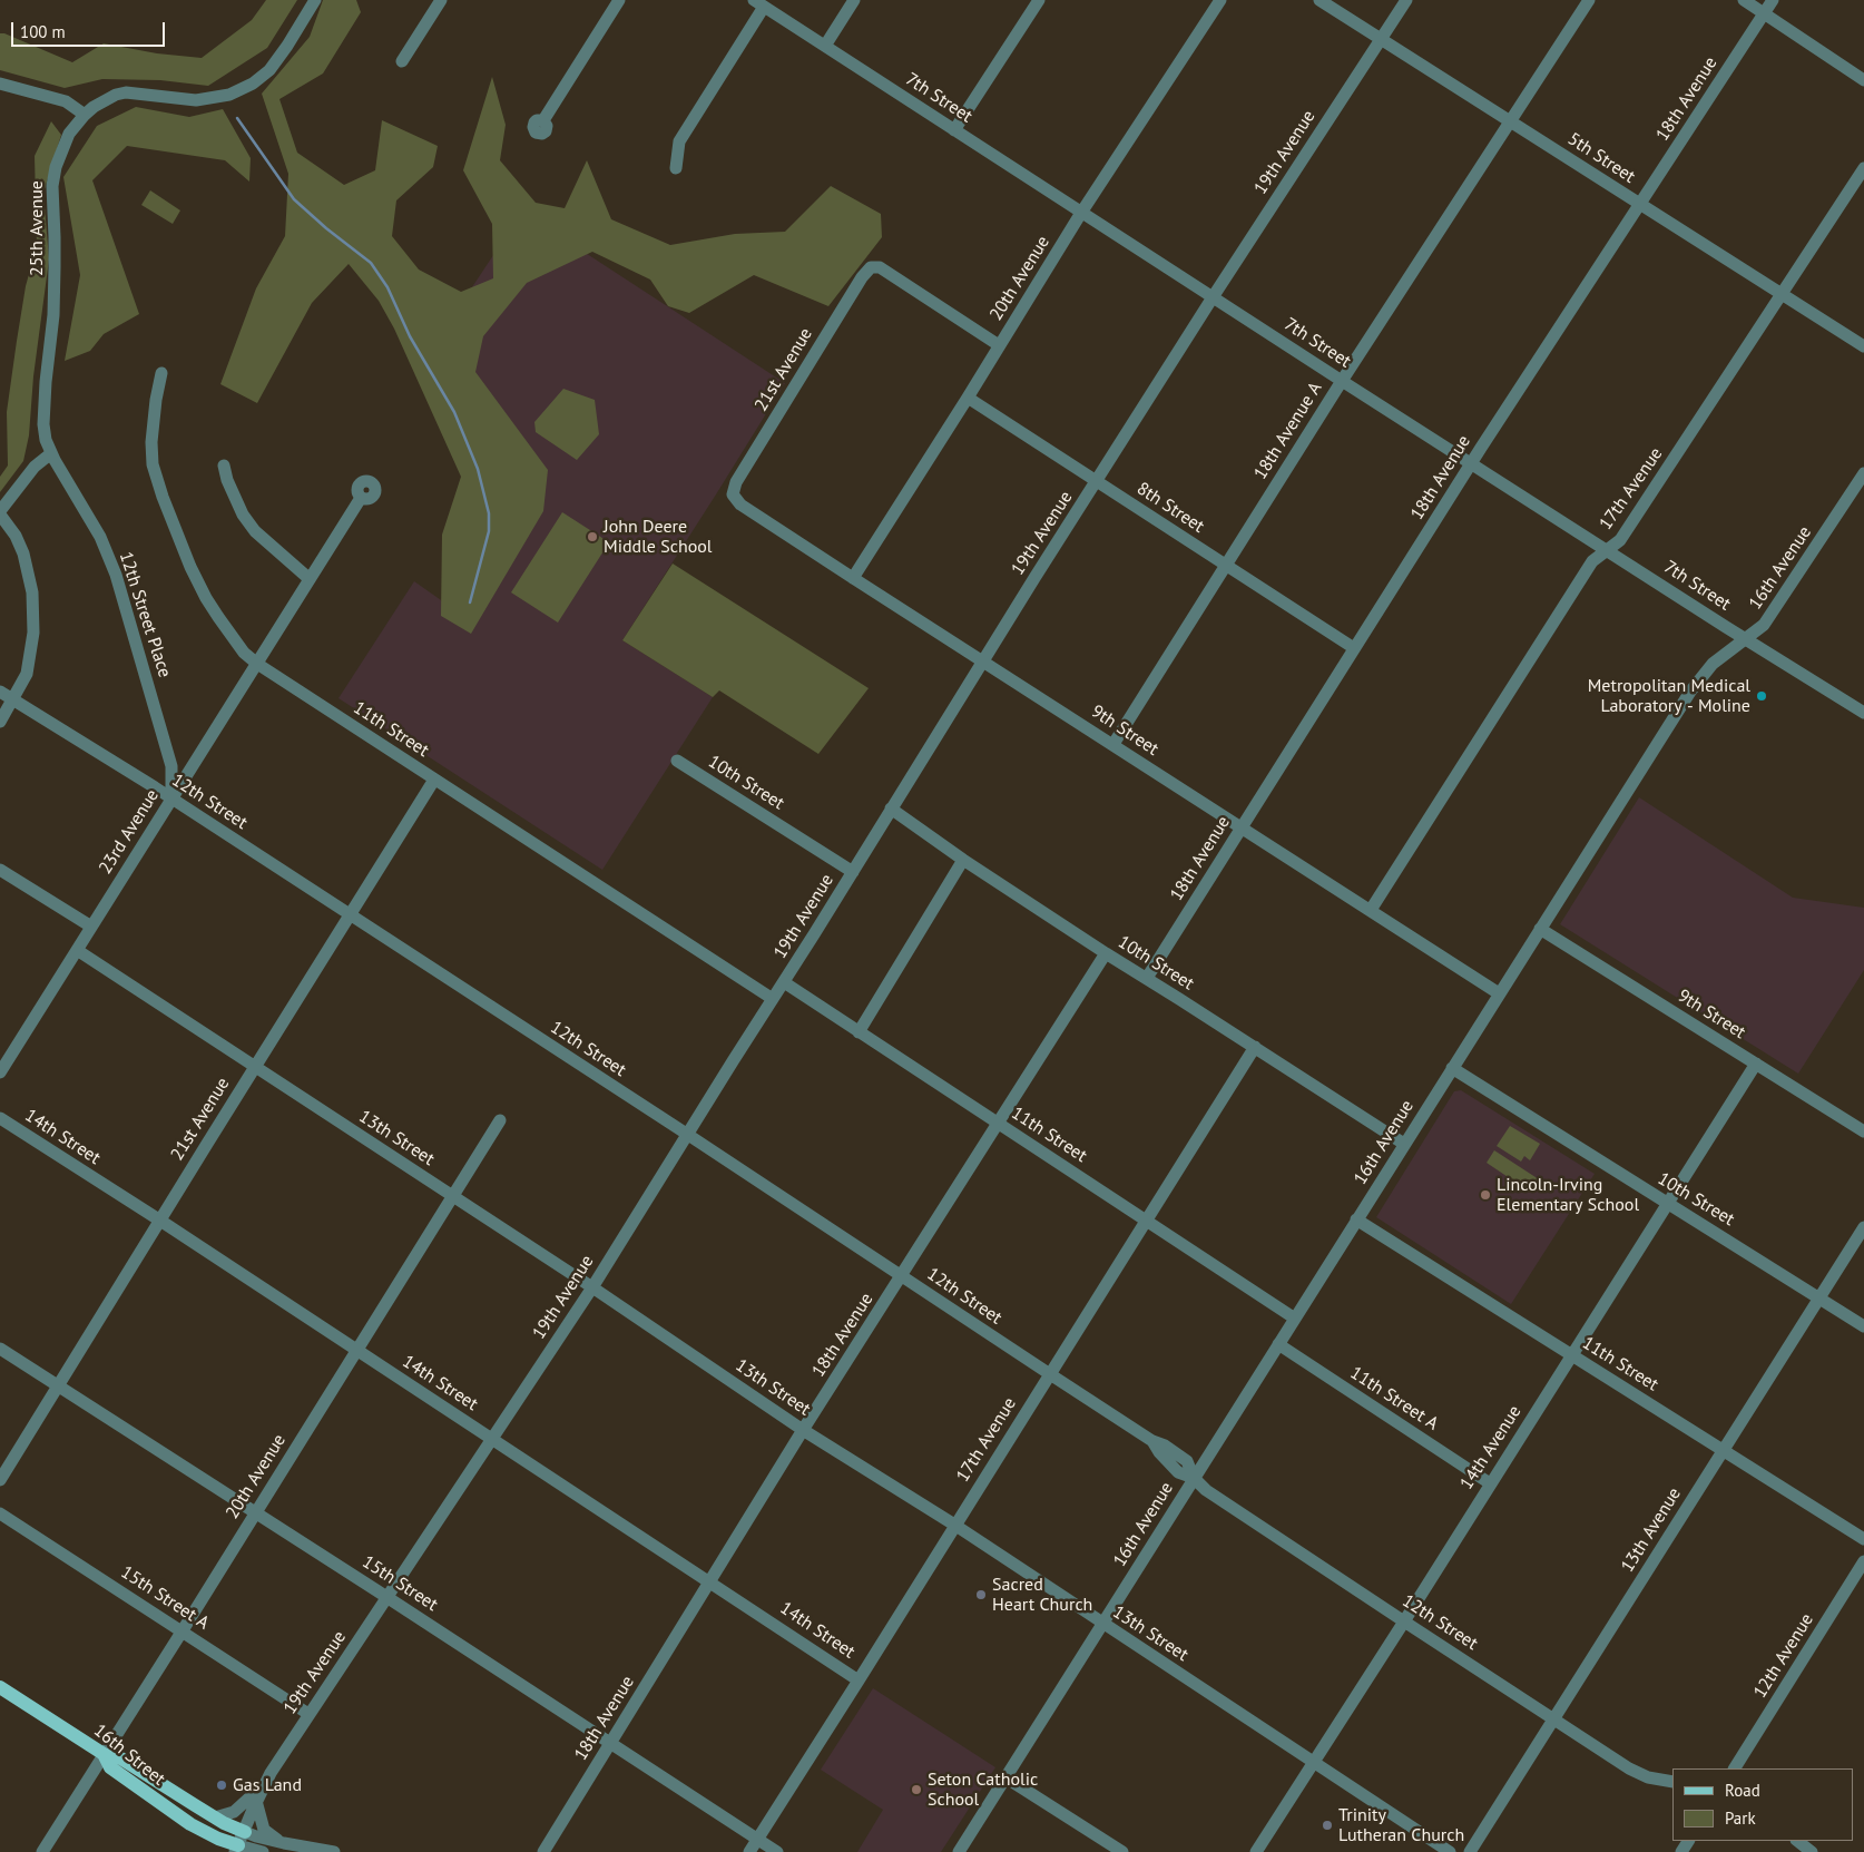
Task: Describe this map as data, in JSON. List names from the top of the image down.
{
  "streets": {
    "main road": ["16th Street"],
    "street": [
      "7th Street",
      "18th Avenue",
      "19th Avenue",
      "5th Street",
      "25th Avenue",
      "20th Avenue",
      "21st Avenue",
      "18th Avenue A",
      "17th Avenue",
      "8th Street",
      "16th Avenue",
      "12th Street Place",
      "11th Street",
      "9th Street",
      "10th Street",
      "12th Street",
      "23rd Avenue",
      "14th Street",
      "13th Street",
      "11th Street A",
      "14th Avenue",
      "13th Avenue",
      "15th Street",
      "15th Street A",
      "12th Avenue"
    ]
  },
  "crossings": [
    ["7th Street", "18th Avenue"],
    ["7th Street", "19th Avenue"],
    ["7th Street", "20th Avenue"],
    ["7th Street", "18th Avenue A"],
    ["7th Street", "17th Avenue"],
    ["7th Street", "16th Avenue"],
    ["18th Avenue", "5th Street"],
    ["18th Avenue", "8th Street"],
    ["18th Avenue", "11th Street"],
    ["18th Avenue", "9th Street"],
    ["18th Avenue", "10th Street"],
    ["18th Avenue", "12th Street"],
    ["18th Avenue", "14th Street"],
    ["18th Avenue", "13th Street"],
    ["18th Avenue", "15th Street"],
    ["19th Avenue", "5th Street"],
    ["19th Avenue", "8th Street"],
    ["19th Avenue", "11th Street"],
    ["19th Avenue", "9th Street"],
    ["19th Avenue", "10th Street"],
    ["19th Avenue", "12th Street"],
    ["19th Avenue", "14th Street"],
    ["19th Avenue", "13th Street"],
    ["19th Avenue", "15th Street"],
    ["19th Avenue", "15th Street A"],
    ["19th Avenue", "16th Street"],
    ["5th Street", "18th Avenue A"],
    ["5th Street", "17th Avenue"],
    ["25th Avenue", "12th Street Place"],
    ["20th Avenue", "21st Avenue"],
    ["20th Avenue", "8th Street"],
    ["20th Avenue", "9th Street"],
    ["20th Avenue", "14th Street"],
    ["20th Avenue", "13th Street"],
    ["20th Avenue", "15th Street"],
    ["20th Avenue", "15th Street A"],
    ["20th Avenue", "16th Street"],
    ["21st Avenue", "11th Street"],
    ["21st Avenue", "9th Street"],
    ["21st Avenue", "12th Street"],
    ["21st Avenue", "14th Street"],
    ["21st Avenue", "13th Street"],
    ["21st Avenue", "15th Street"],
    ["18th Avenue A", "8th Street"],
    ["18th Avenue A", "9th Street"],
    ["17th Avenue", "11th Street"],
    ["17th Avenue", "9th Street"],
    ["17th Avenue", "10th Street"],
    ["17th Avenue", "12th Street"],
    ["17th Avenue", "14th Street"],
    ["17th Avenue", "13th Street"],
    ["17th Avenue", "15th Street"],
    ["16th Avenue", "11th Street"],
    ["16th Avenue", "9th Street"],
    ["16th Avenue", "10th Street"],
    ["16th Avenue", "12th Street"],
    ["16th Avenue", "13th Street"],
    ["16th Avenue", "11th Street A"],
    ["12th Street Place", "12th Street"],
    ["12th Street Place", "23rd Avenue"],
    ["11th Street", "23rd Avenue"],
    ["11th Street", "14th Avenue"],
    ["11th Street", "13th Avenue"],
    ["9th Street", "14th Avenue"],
    ["10th Street", "14th Avenue"],
    ["10th Street", "13th Avenue"],
    ["12th Street", "23rd Avenue"],
    ["12th Street", "14th Avenue"],
    ["12th Street", "13th Avenue"],
    ["23rd Avenue", "13th Street"],
    ["13th Street", "14th Avenue"],
    ["11th Street A", "14th Avenue"]
  ],
  "places": [
    "John Deere Middle School",
    "Metropolitan Medical Laboratory - Moline",
    "Lincoln-Irving Elementary School",
    "Sacred Heart Church",
    "Gas Land",
    "Seton Catholic School",
    "Trinity Lutheran Church"
  ],
  "legend": ["Road", "Park"],
  "scale_bar": "100 m"
}
